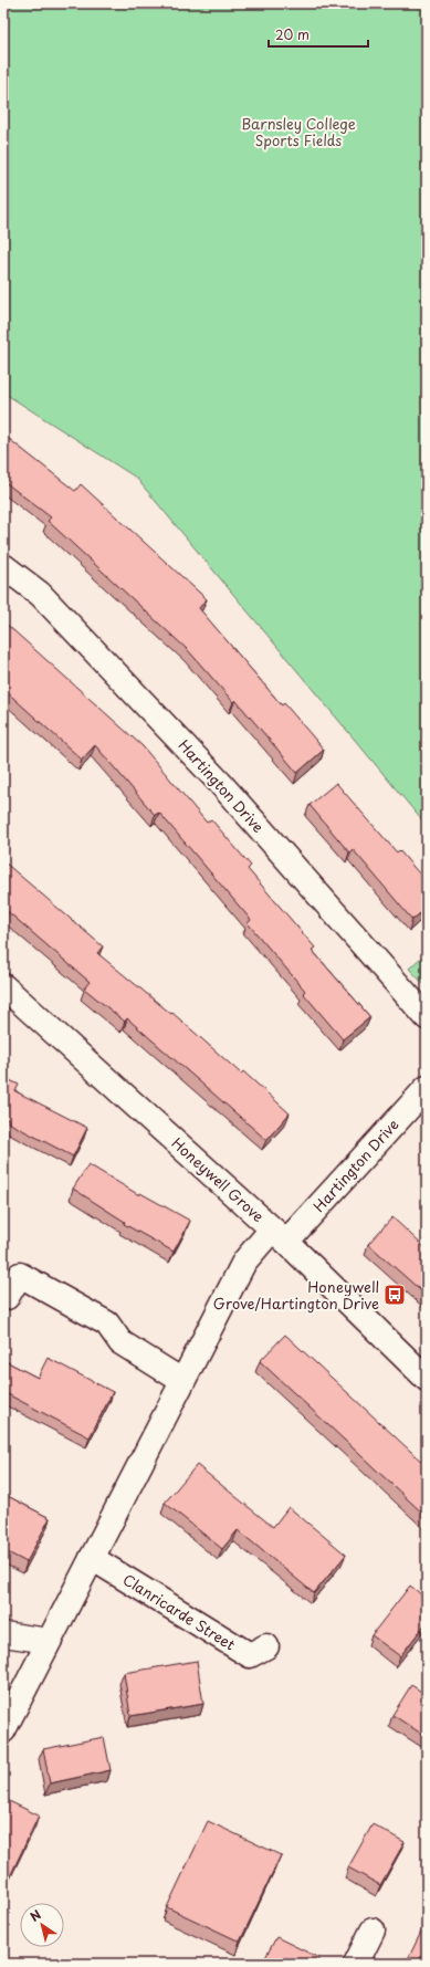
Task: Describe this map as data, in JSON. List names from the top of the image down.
{
  "streets": {
    "street": ["Hartington Drive", "Honeywell Grove", "Clanricarde Street"]
  },
  "crossings": [
    ["Hartington Drive", "Honeywell Grove"]
  ],
  "parks": ["Barnsley College Sports Fields"],
  "places": {
    "bus stop": ["Honeywell Grove/Hartington Drive"]
  },
  "scale_bar": "20 m",
  "north": "top left"
}
